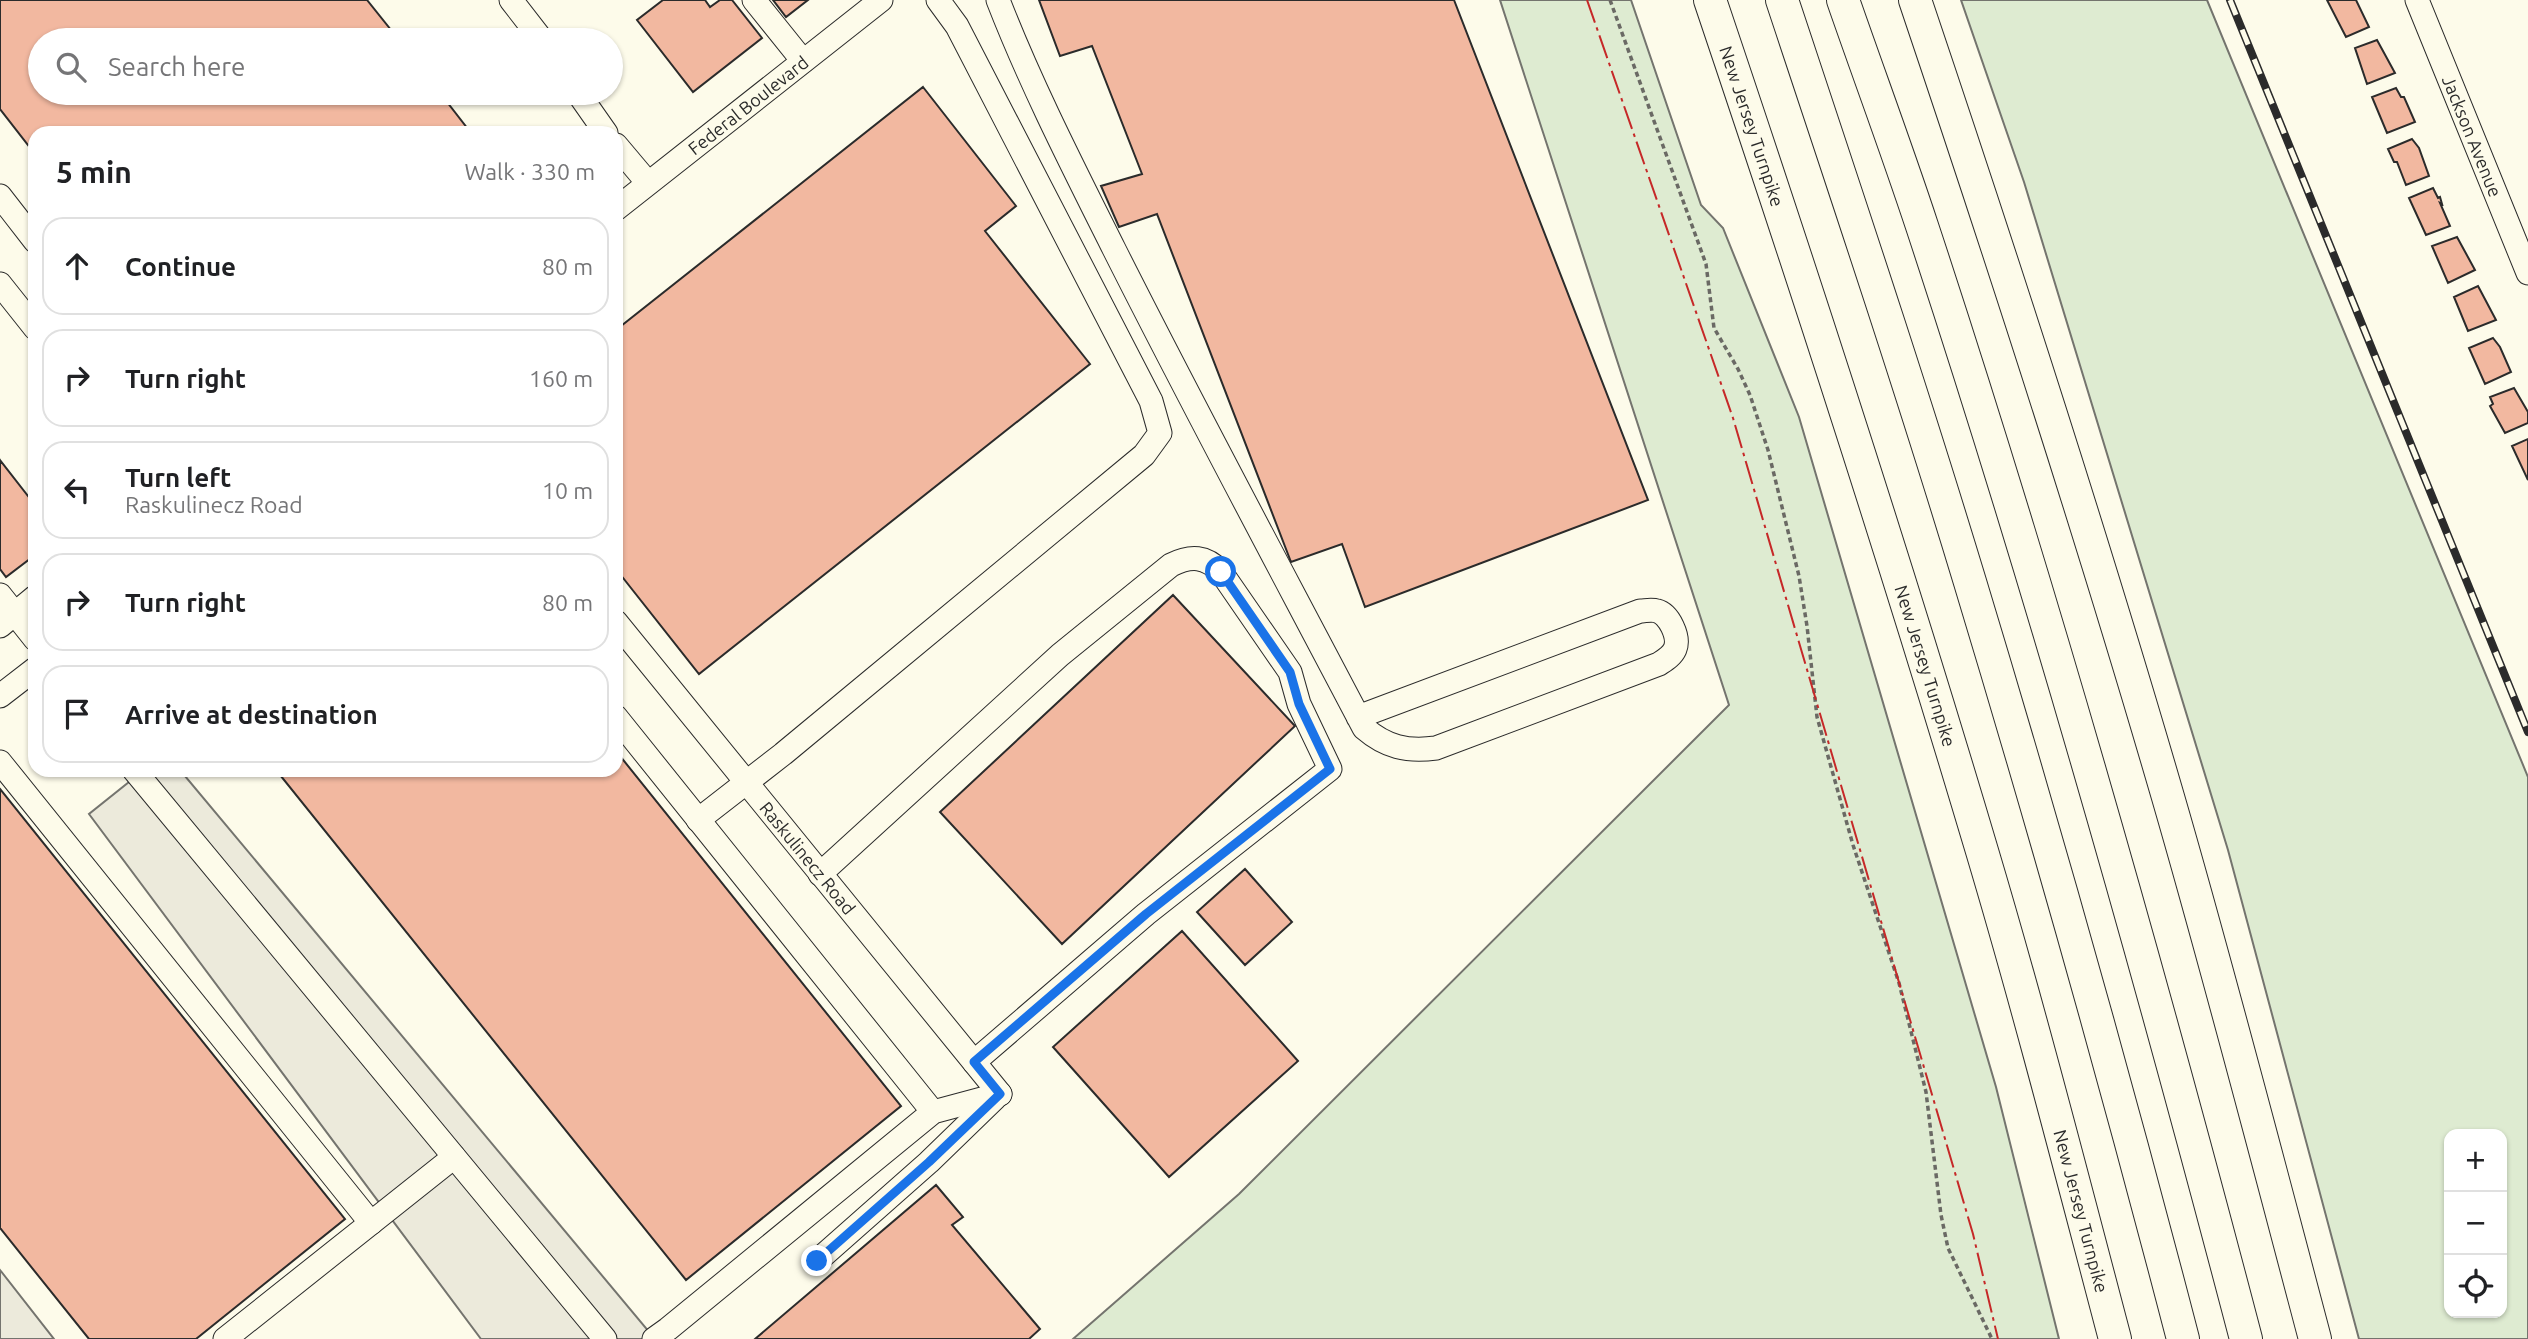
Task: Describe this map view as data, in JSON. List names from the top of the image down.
{
  "streets": {
    "highway": ["New Jersey Turnpike"],
    "street": ["Federal Boulevard", "Jackson Avenue", "Raskulinecz Road"]
  },
  "page": {
    "search": "Search here",
    "heading": ["5 min", "Walk · 330 m"],
    "list": [
      ["Continue", "80 m"],
      ["Turn right", "160 m"],
      ["Turn left", "Raskulinecz Road", "10 m"],
      ["Turn right", "80 m"],
      "Arrive at destination"
    ],
    "map_buttons": ["+", "−"]
  }
}
